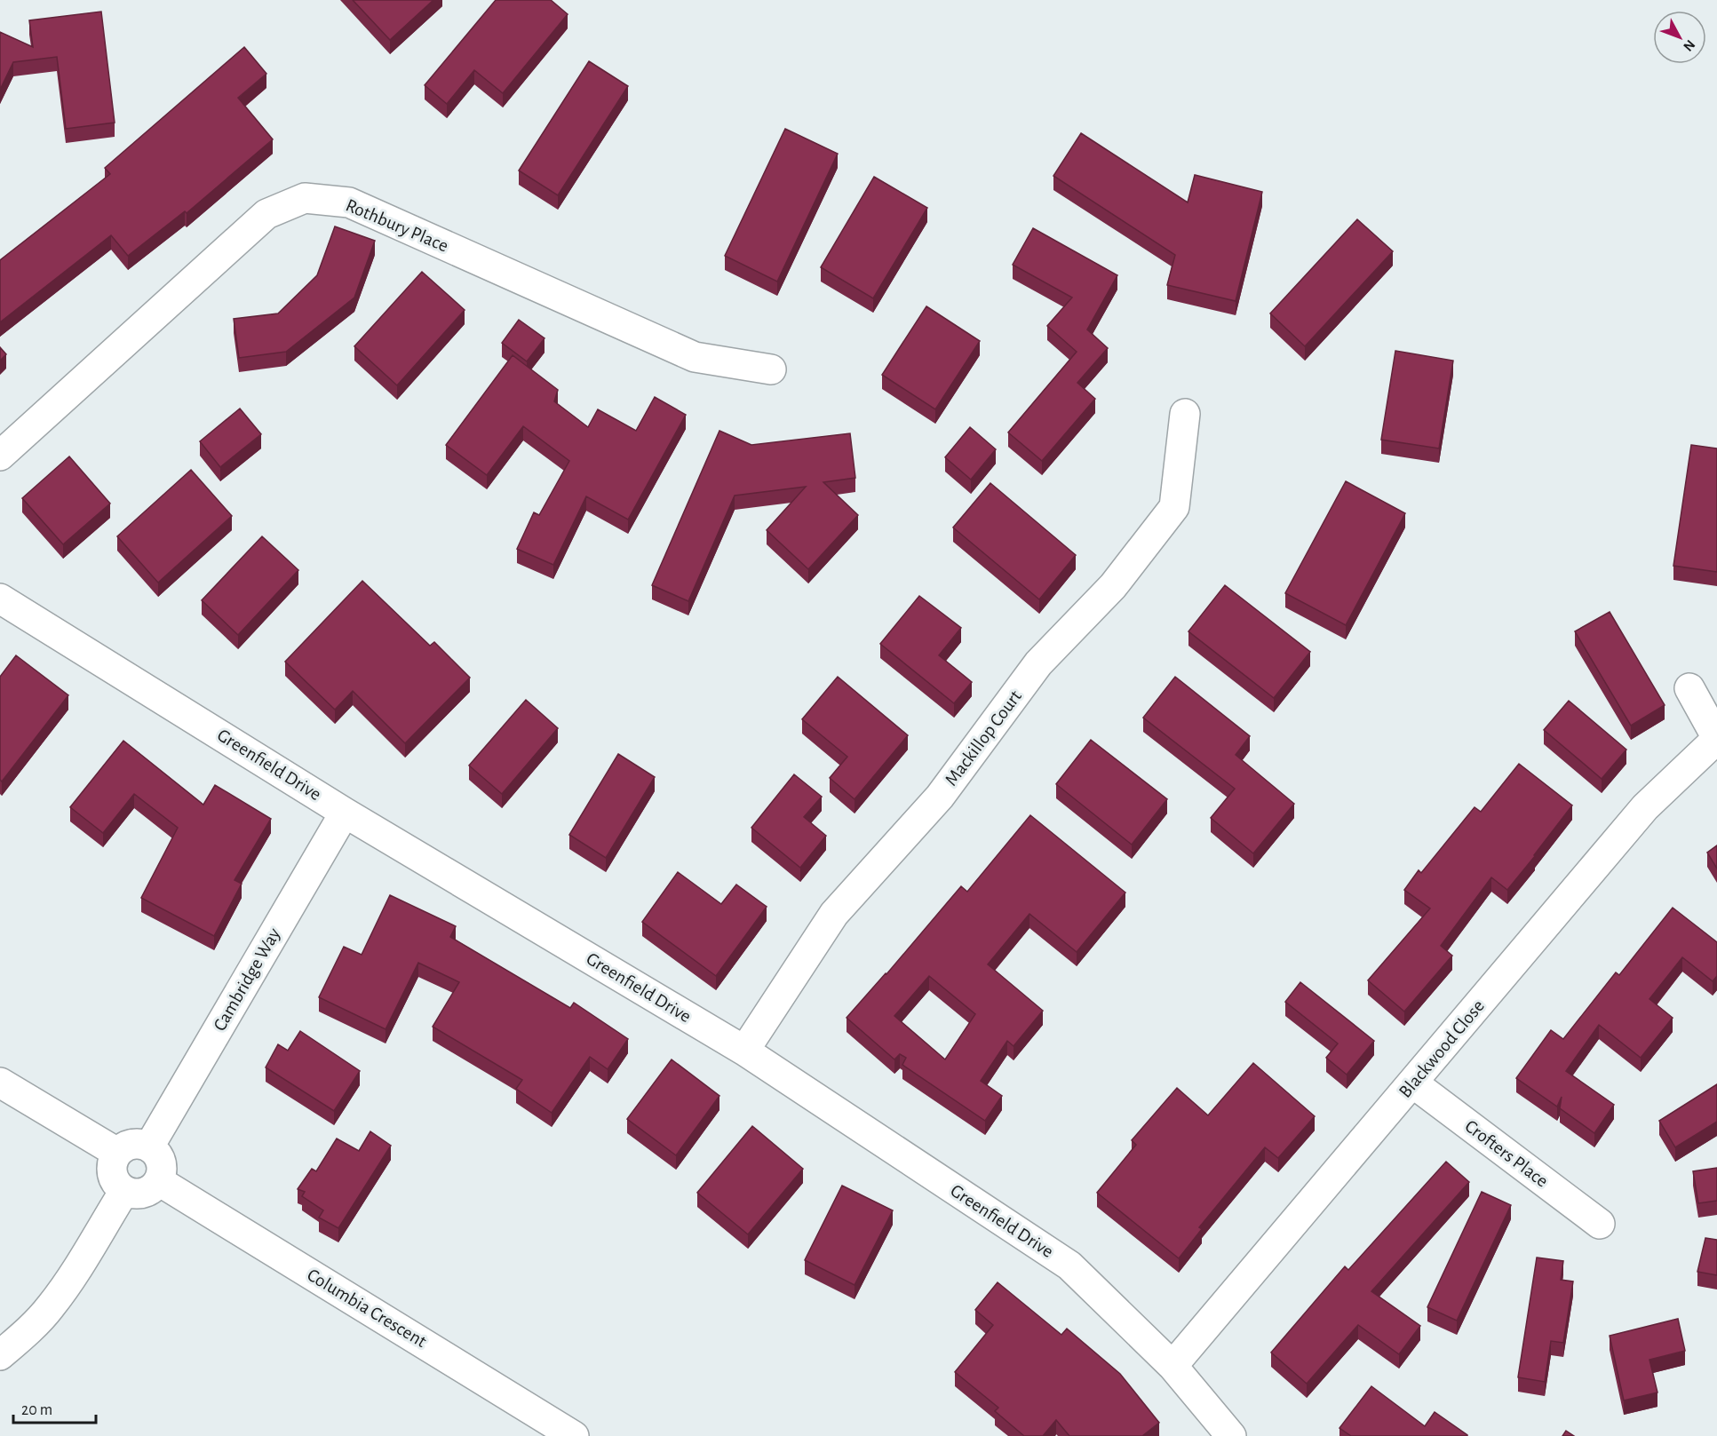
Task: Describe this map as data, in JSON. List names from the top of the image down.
{
  "streets": {
    "street": [
      "Rothbury Place",
      "Mackillop Court",
      "Greenfield Drive",
      "Cambridge Way",
      "Blackwood Close",
      "Crofters Place",
      "Columbia Crescent"
    ]
  },
  "crossings": [
    ["Mackillop Court", "Greenfield Drive"],
    ["Greenfield Drive", "Cambridge Way"],
    ["Greenfield Drive", "Blackwood Close"],
    ["Cambridge Way", "Columbia Crescent"],
    ["Blackwood Close", "Crofters Place"]
  ],
  "scale_bar": "20 m",
  "north": "bottom right"
}
